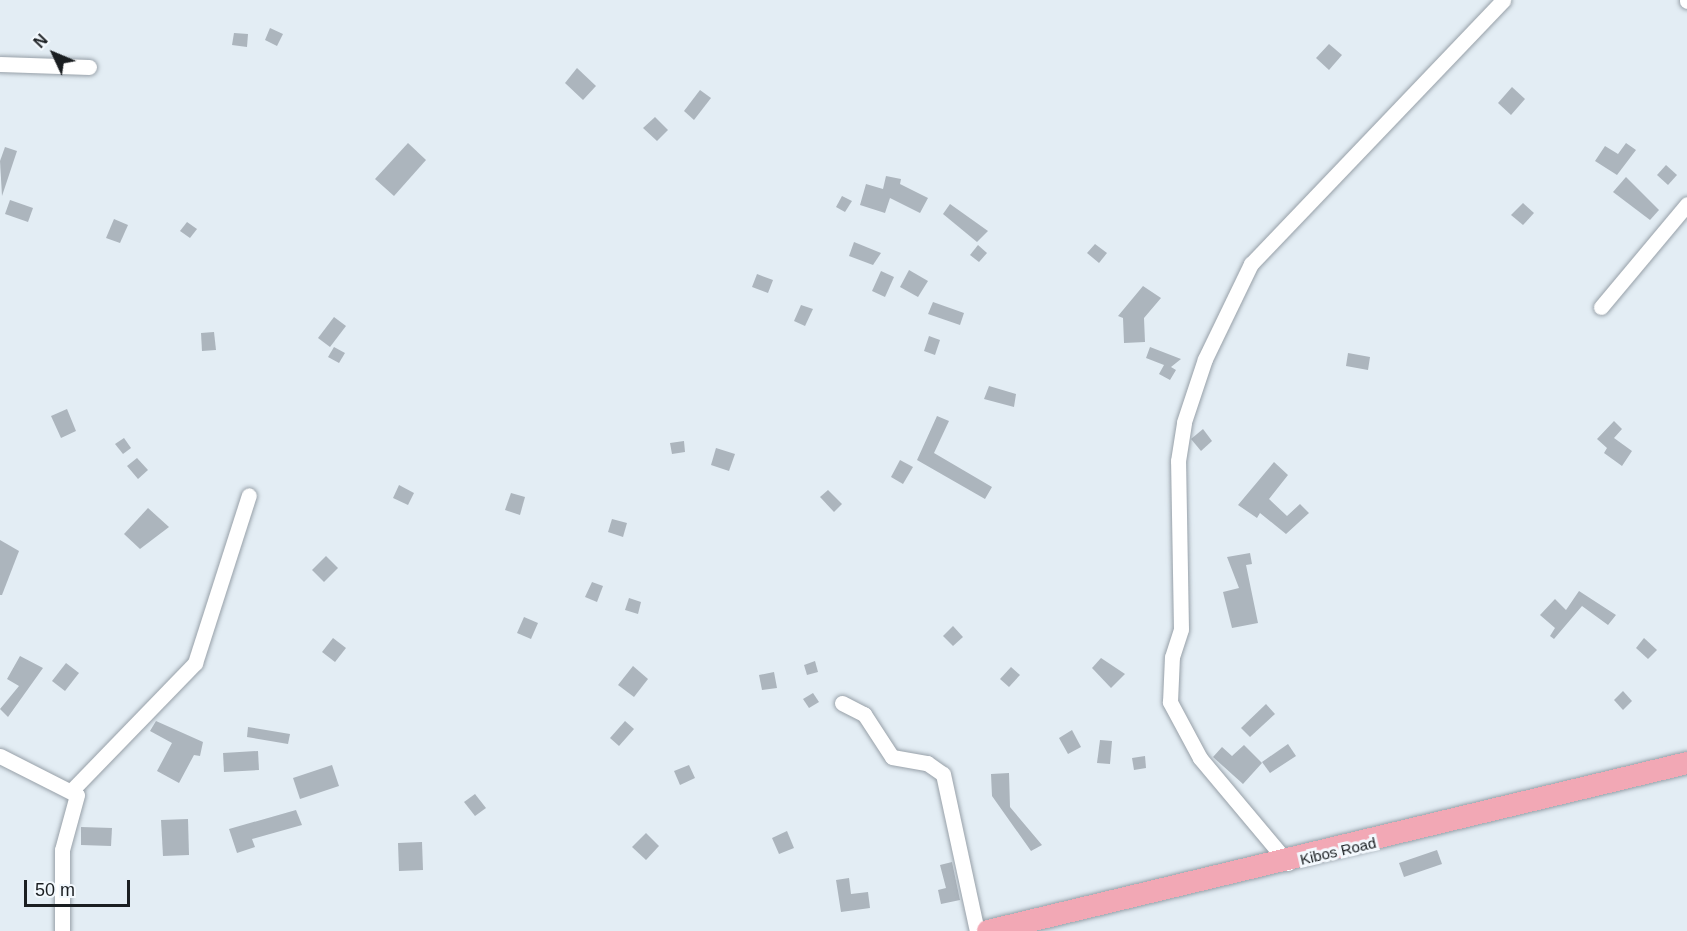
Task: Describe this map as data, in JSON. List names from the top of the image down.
{
  "streets": {
    "main road": ["Kibos Road"]
  },
  "scale_bar": "50 m",
  "north": "top left"
}
